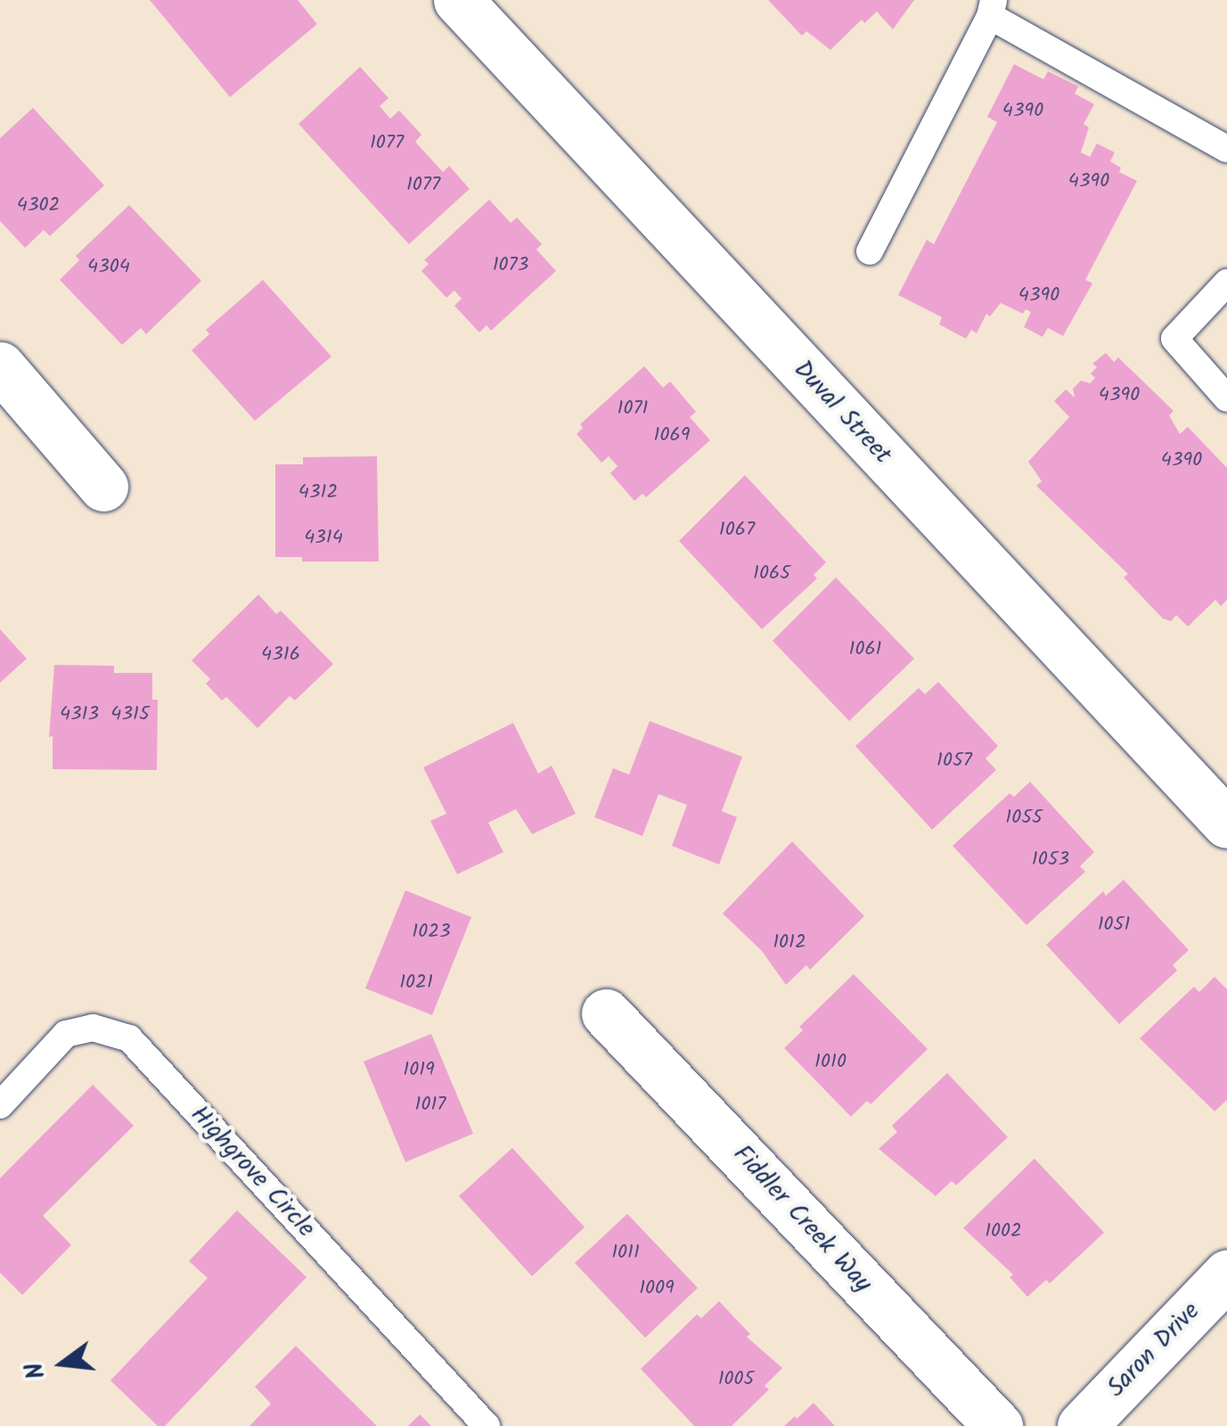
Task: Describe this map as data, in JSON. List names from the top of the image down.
{
  "streets": {
    "street": ["Duval Street", "Fiddler Creek Way", "Saron Drive"],
    "lane": ["Highgrove Circle"]
  },
  "house_numbers": [
    "4390",
    "1077",
    "4390",
    "1077",
    "4302",
    "1073",
    "4304",
    "4390",
    "4390",
    "1071",
    "1069",
    "4390",
    "4312",
    "1067",
    "4314",
    "1065",
    "1061",
    "4316",
    "4313",
    "4315",
    "1057",
    "1055",
    "1053",
    "1051",
    "1023",
    "1012",
    "1021",
    "1010",
    "1019",
    "1017",
    "1002",
    "1011",
    "1009",
    "1005"
  ],
  "north": "left"
}
